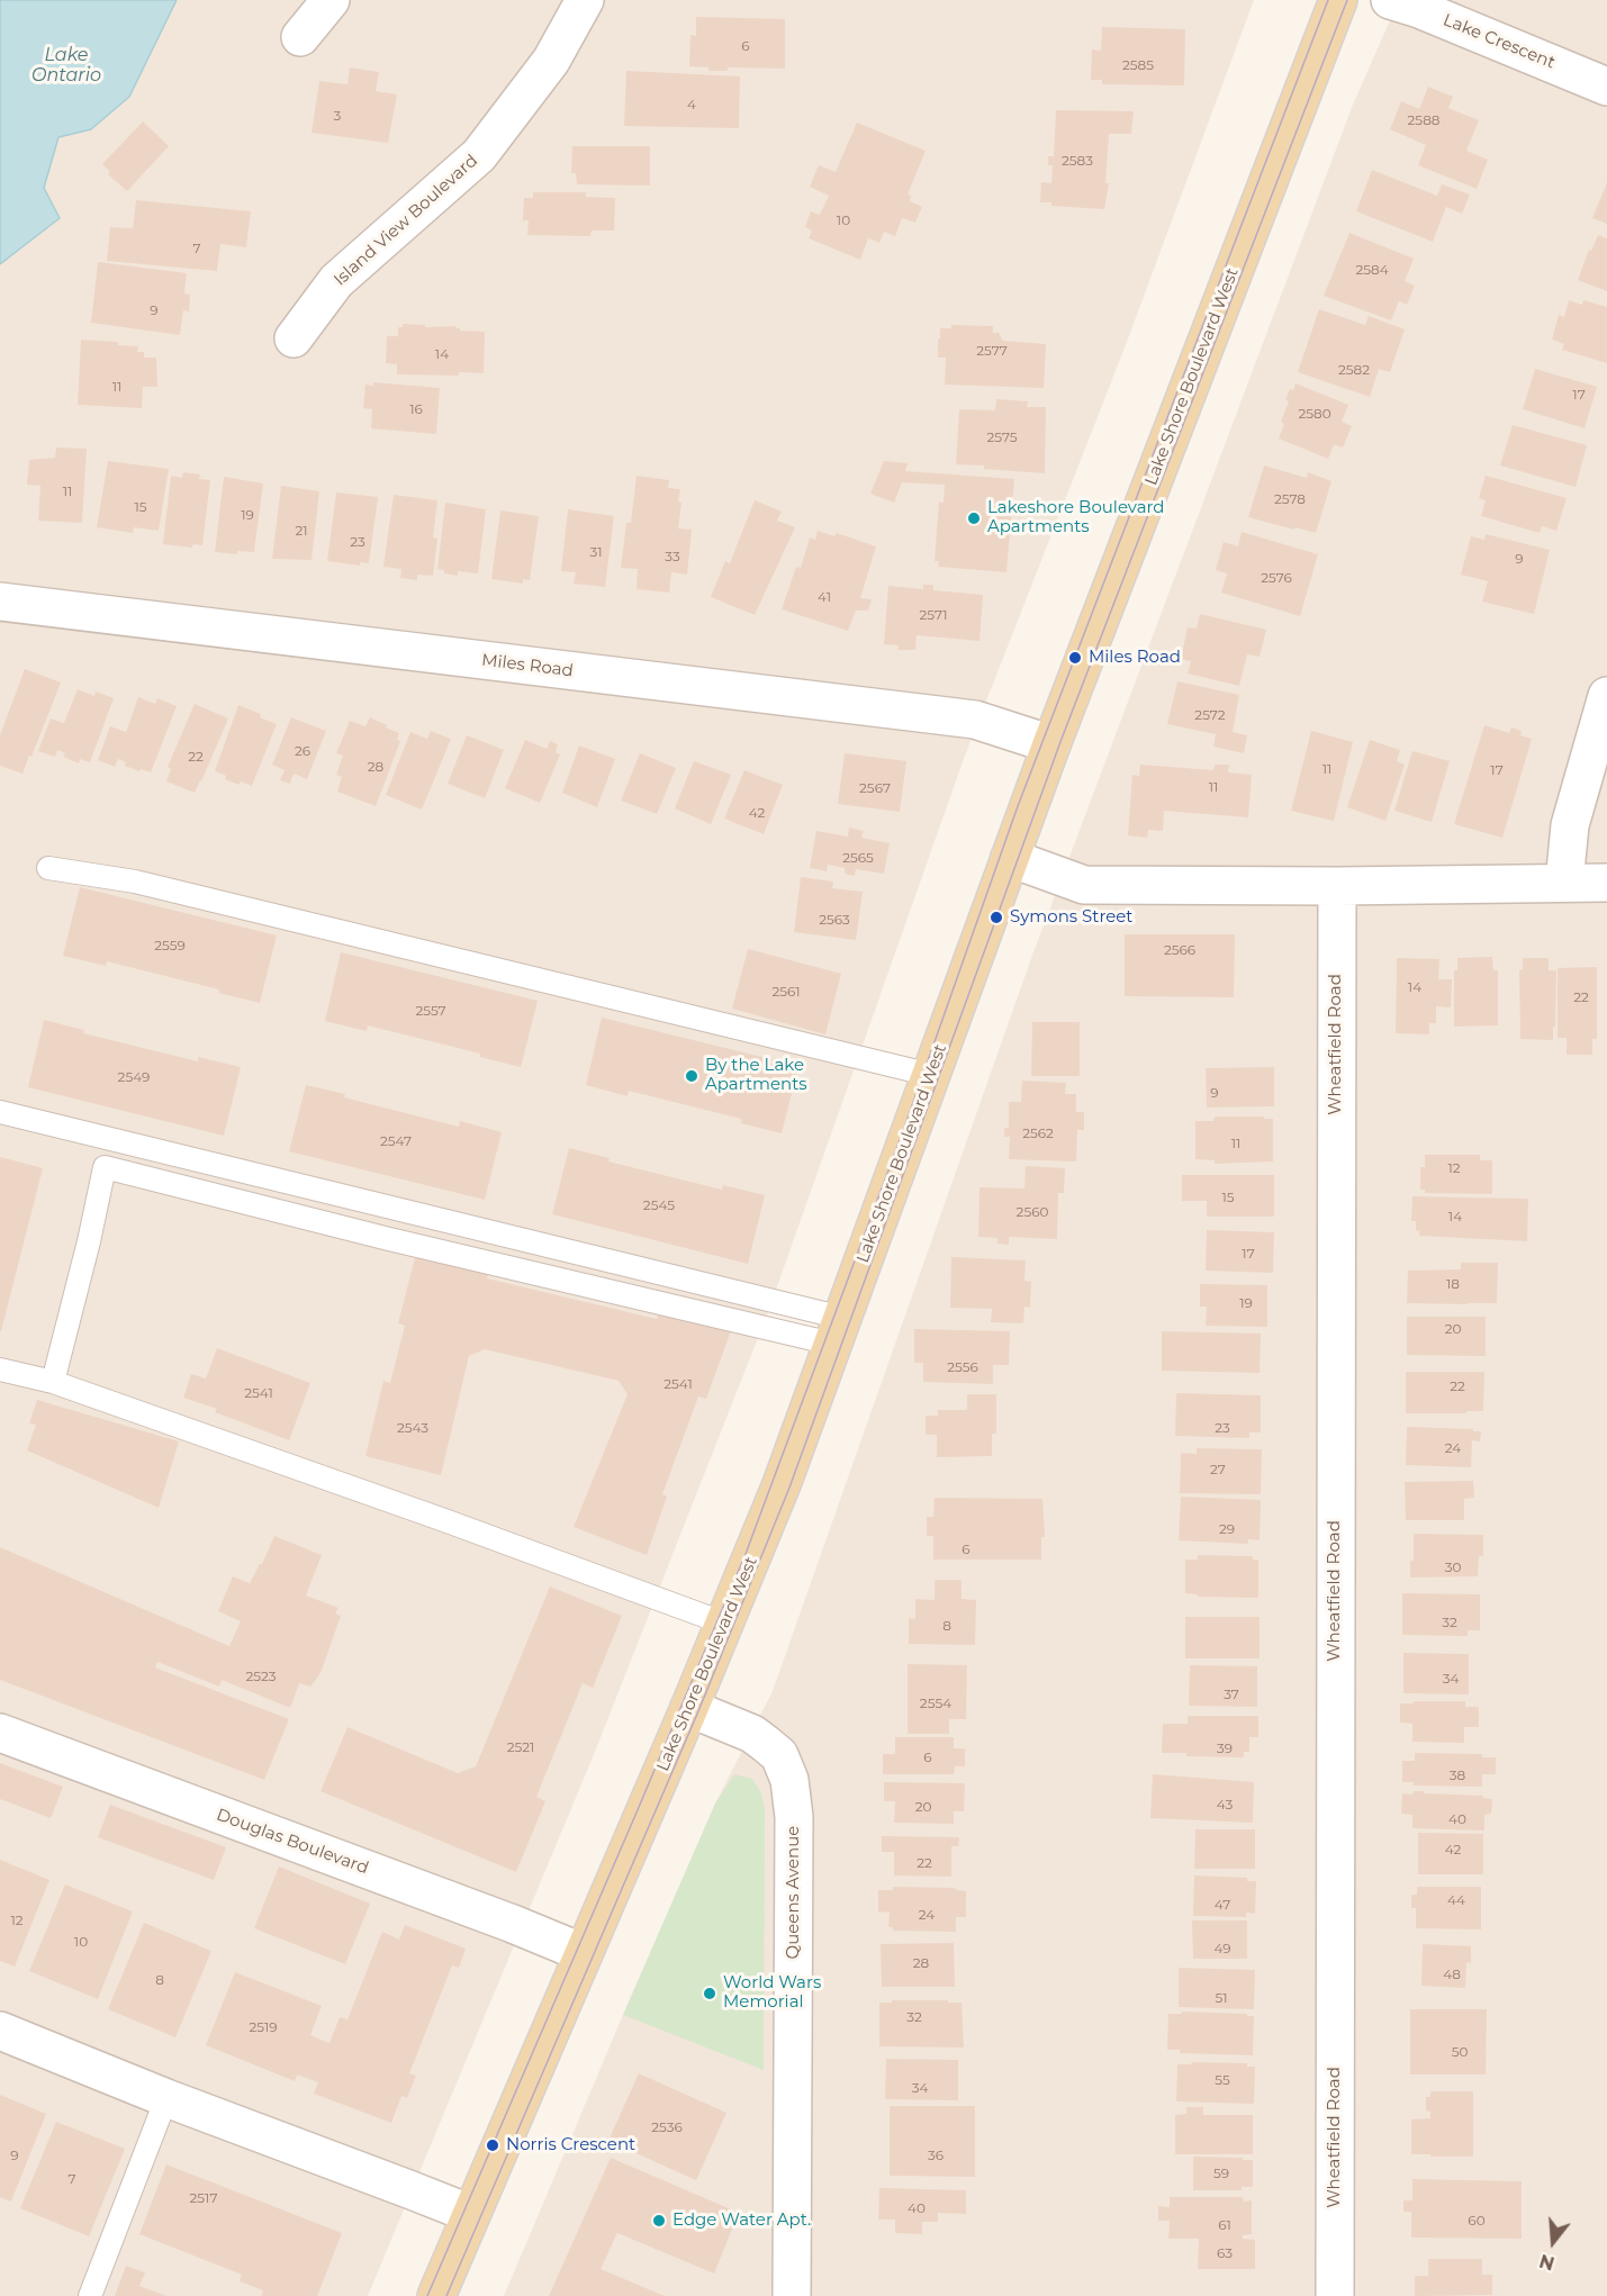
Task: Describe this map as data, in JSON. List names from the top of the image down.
{
  "streets": {
    "main road": ["Lake Shore Boulevard West"],
    "street": [
      "Lake Crescent",
      "Island View Boulevard",
      "Miles Road",
      "Wheatfield Road",
      "Douglas Boulevard",
      "Queens Avenue"
    ]
  },
  "crossings": [
    ["Lake Shore Boulevard West", "Miles Road"],
    ["Lake Shore Boulevard West", "Douglas Boulevard"],
    ["Lake Shore Boulevard West", "Queens Avenue"]
  ],
  "water": ["Lake Ontario"],
  "places": [
    "Lakeshore Boulevard Apartments",
    "Miles Road",
    "Symons Street",
    "By the Lake Apartments",
    "World Wars Memorial",
    "Norris Crescent",
    "Edge Water Apt."
  ],
  "house_numbers": [
    "6",
    "2585",
    "4",
    "3",
    "2588",
    "2583",
    "10",
    "7",
    "2584",
    "9",
    "2577",
    "14",
    "2582",
    "11",
    "17",
    "16",
    "2580",
    "2575",
    "11",
    "2578",
    "15",
    "19",
    "21",
    "23",
    "31",
    "33",
    "9",
    "2576",
    "41",
    "2571",
    "2572",
    "26",
    "22",
    "28",
    "11",
    "17",
    "11",
    "2567",
    "42",
    "2565",
    "2563",
    "2559",
    "2566",
    "14",
    "2561",
    "22",
    "2557",
    "2549",
    "9",
    "2562",
    "2547",
    "11",
    "12",
    "15",
    "2545",
    "2560",
    "14",
    "17",
    "18",
    "19",
    "20",
    "2556",
    "2541",
    "22",
    "2541",
    "2543",
    "23",
    "24",
    "27",
    "29",
    "6",
    "30",
    "32",
    "8",
    "2523",
    "34",
    "37",
    "2554",
    "2521",
    "39",
    "6",
    "38",
    "43",
    "20",
    "40",
    "42",
    "22",
    "44",
    "47",
    "24",
    "12",
    "10",
    "49",
    "28",
    "48",
    "8",
    "51",
    "32",
    "2519",
    "50",
    "55",
    "34",
    "2536",
    "9",
    "36",
    "59",
    "7",
    "2517",
    "40",
    "60",
    "61",
    "63"
  ],
  "north": "bottom"
}
